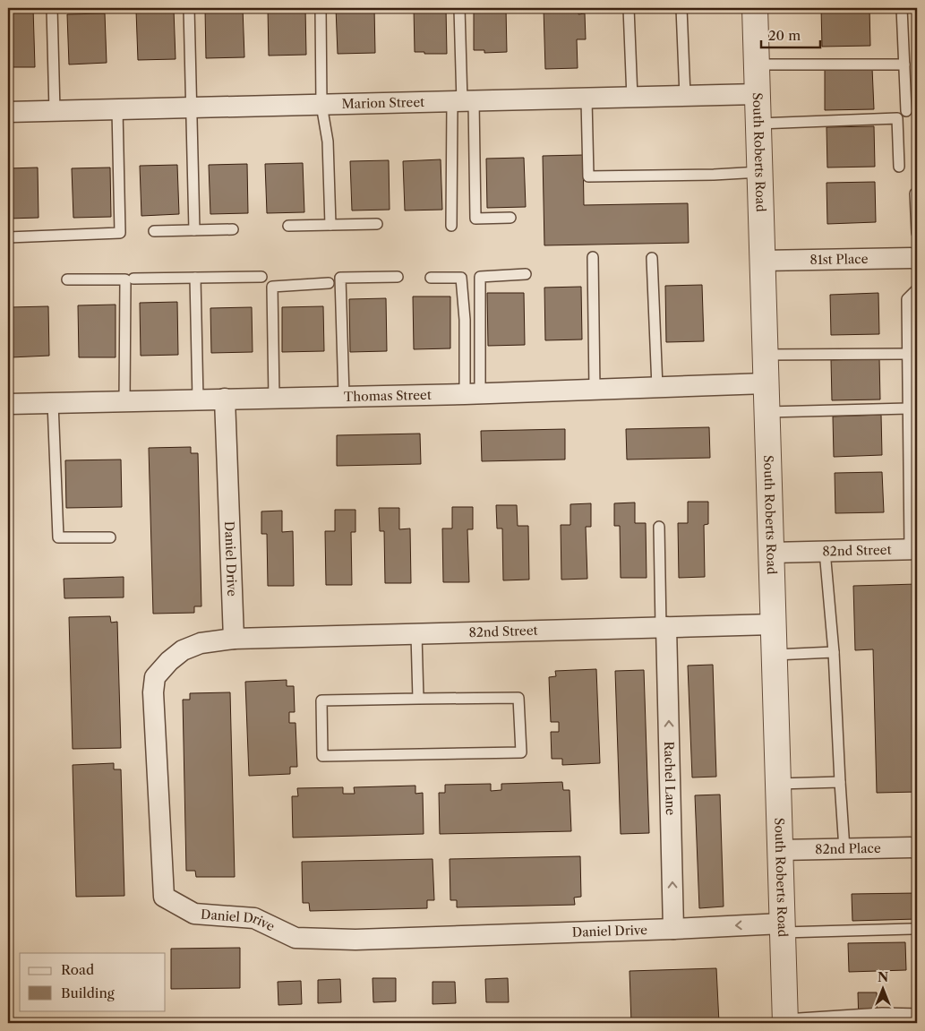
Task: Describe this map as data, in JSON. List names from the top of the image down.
{
  "streets": {
    "street": [
      "Marion Street",
      "South Roberts Road",
      "81st Place",
      "Thomas Street",
      "82nd Street",
      "Daniel Drive",
      "Rachel Lane",
      "82nd Place"
    ]
  },
  "crossings": [
    ["Marion Street", "South Roberts Road"],
    ["South Roberts Road", "81st Place"],
    ["South Roberts Road", "Thomas Street"],
    ["South Roberts Road", "82nd Street"],
    ["South Roberts Road", "Daniel Drive"],
    ["South Roberts Road", "82nd Place"],
    ["Thomas Street", "Daniel Drive"],
    ["82nd Street", "Daniel Drive"],
    ["82nd Street", "Rachel Lane"],
    ["Daniel Drive", "Rachel Lane"]
  ],
  "one_way": ["Rachel Lane"],
  "legend": ["Road", "Building"],
  "scale_bar": "20 m",
  "north": "top"
}
